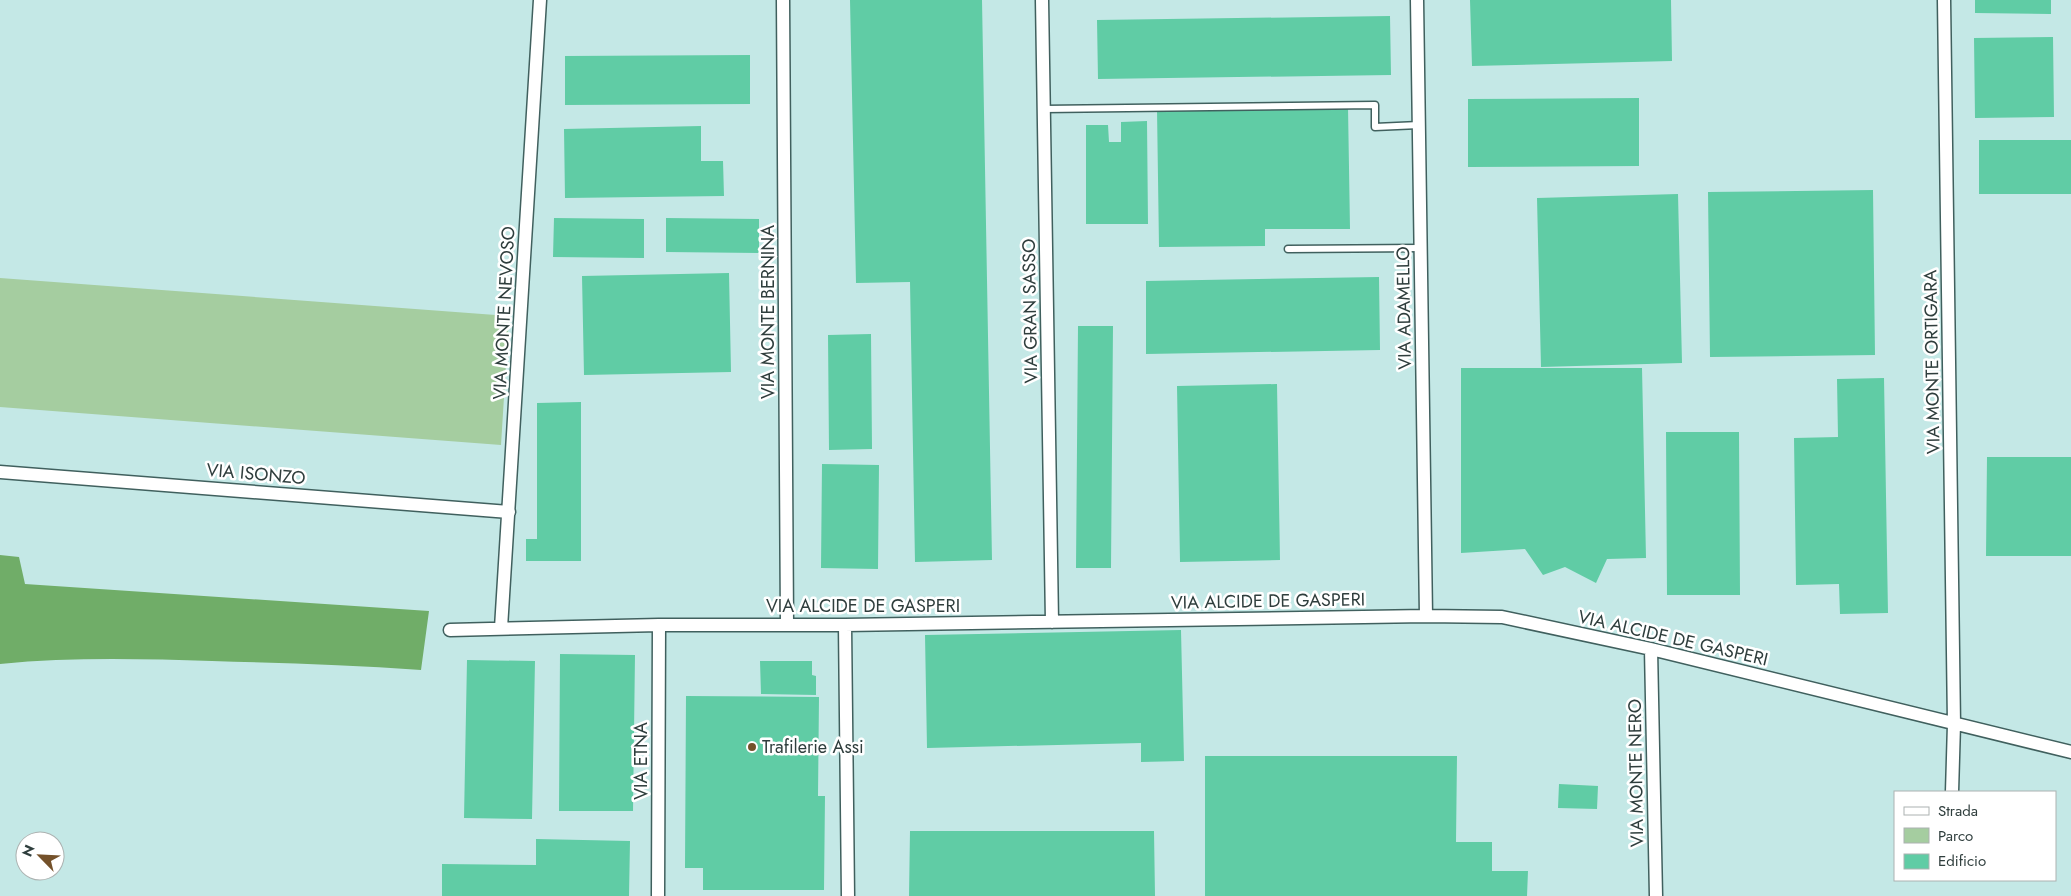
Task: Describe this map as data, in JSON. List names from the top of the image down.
{
  "streets": {
    "street": [
      "VIA ADAMELLO",
      "VIA GRAN SASSO",
      "VIA MONTE BERNINA",
      "VIA MONTE NEVOSO",
      "VIA MONTE ORTIGARA",
      "VIA ISONZO",
      "VIA ALCIDE DE GASPERI",
      "VIA ETNA",
      "VIA MONTE NERO"
    ]
  },
  "crossings": [
    ["VIA ADAMELLO", "VIA ALCIDE DE GASPERI"],
    ["VIA GRAN SASSO", "VIA ALCIDE DE GASPERI"],
    ["VIA MONTE BERNINA", "VIA ALCIDE DE GASPERI"],
    ["VIA MONTE NEVOSO", "VIA ISONZO"],
    ["VIA MONTE NEVOSO", "VIA ALCIDE DE GASPERI"],
    ["VIA MONTE ORTIGARA", "VIA ALCIDE DE GASPERI"],
    ["VIA ALCIDE DE GASPERI", "VIA ETNA"],
    ["VIA ALCIDE DE GASPERI", "VIA MONTE NERO"]
  ],
  "places": ["Trafilerie Assi"],
  "legend": ["Strada", "Parco", "Edificio"],
  "north": "top left"
}
